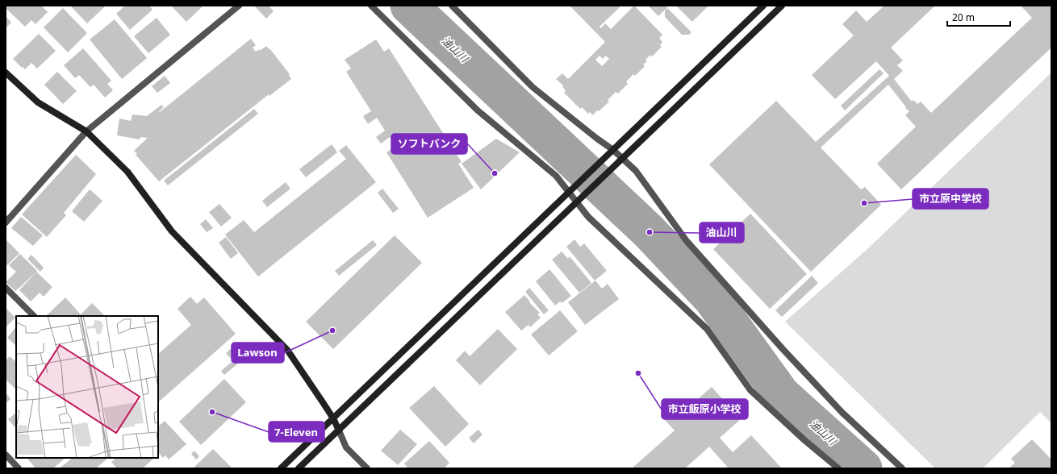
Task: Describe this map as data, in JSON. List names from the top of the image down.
{
  "water": ["油山川"],
  "places": [
    "ソフトバンク",
    "市立原中学校",
    "油山川",
    "Lawson",
    "市立飯原小学校",
    "7-Eleven"
  ],
  "scale_bar": "20 m"
}
